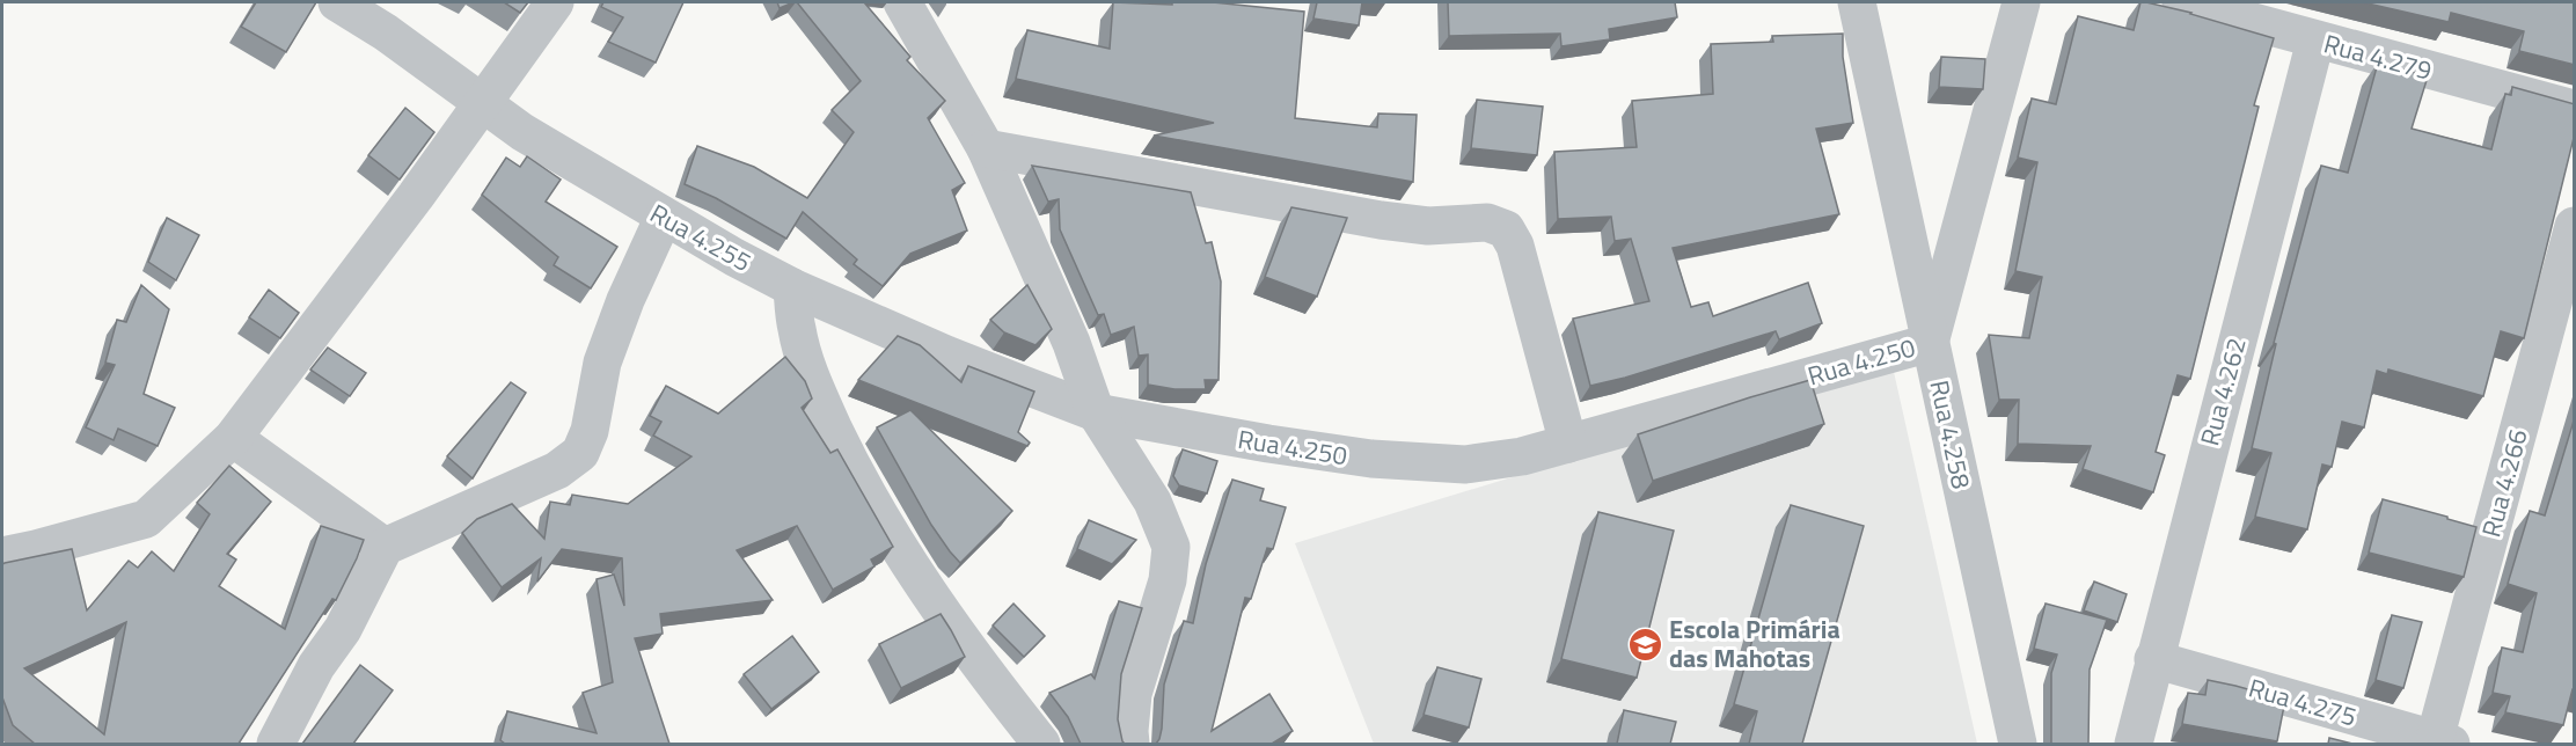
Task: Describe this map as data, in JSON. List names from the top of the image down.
{
  "streets": {
    "street": [
      "Rua 4.279",
      "Rua 4.255",
      "Rua 4.250",
      "Rua 4.262",
      "Rua 4.258",
      "Rua 4.266",
      "Rua 4.275"
    ]
  },
  "crossings": [
    ["Rua 4.279", "Rua 4.262"],
    ["Rua 4.255", "Rua 4.250"],
    ["Rua 4.250", "Rua 4.258"],
    ["Rua 4.262", "Rua 4.275"],
    ["Rua 4.266", "Rua 4.275"]
  ],
  "places": {
    "school or university": ["Escola Primária das Mahotas"]
  }
}
